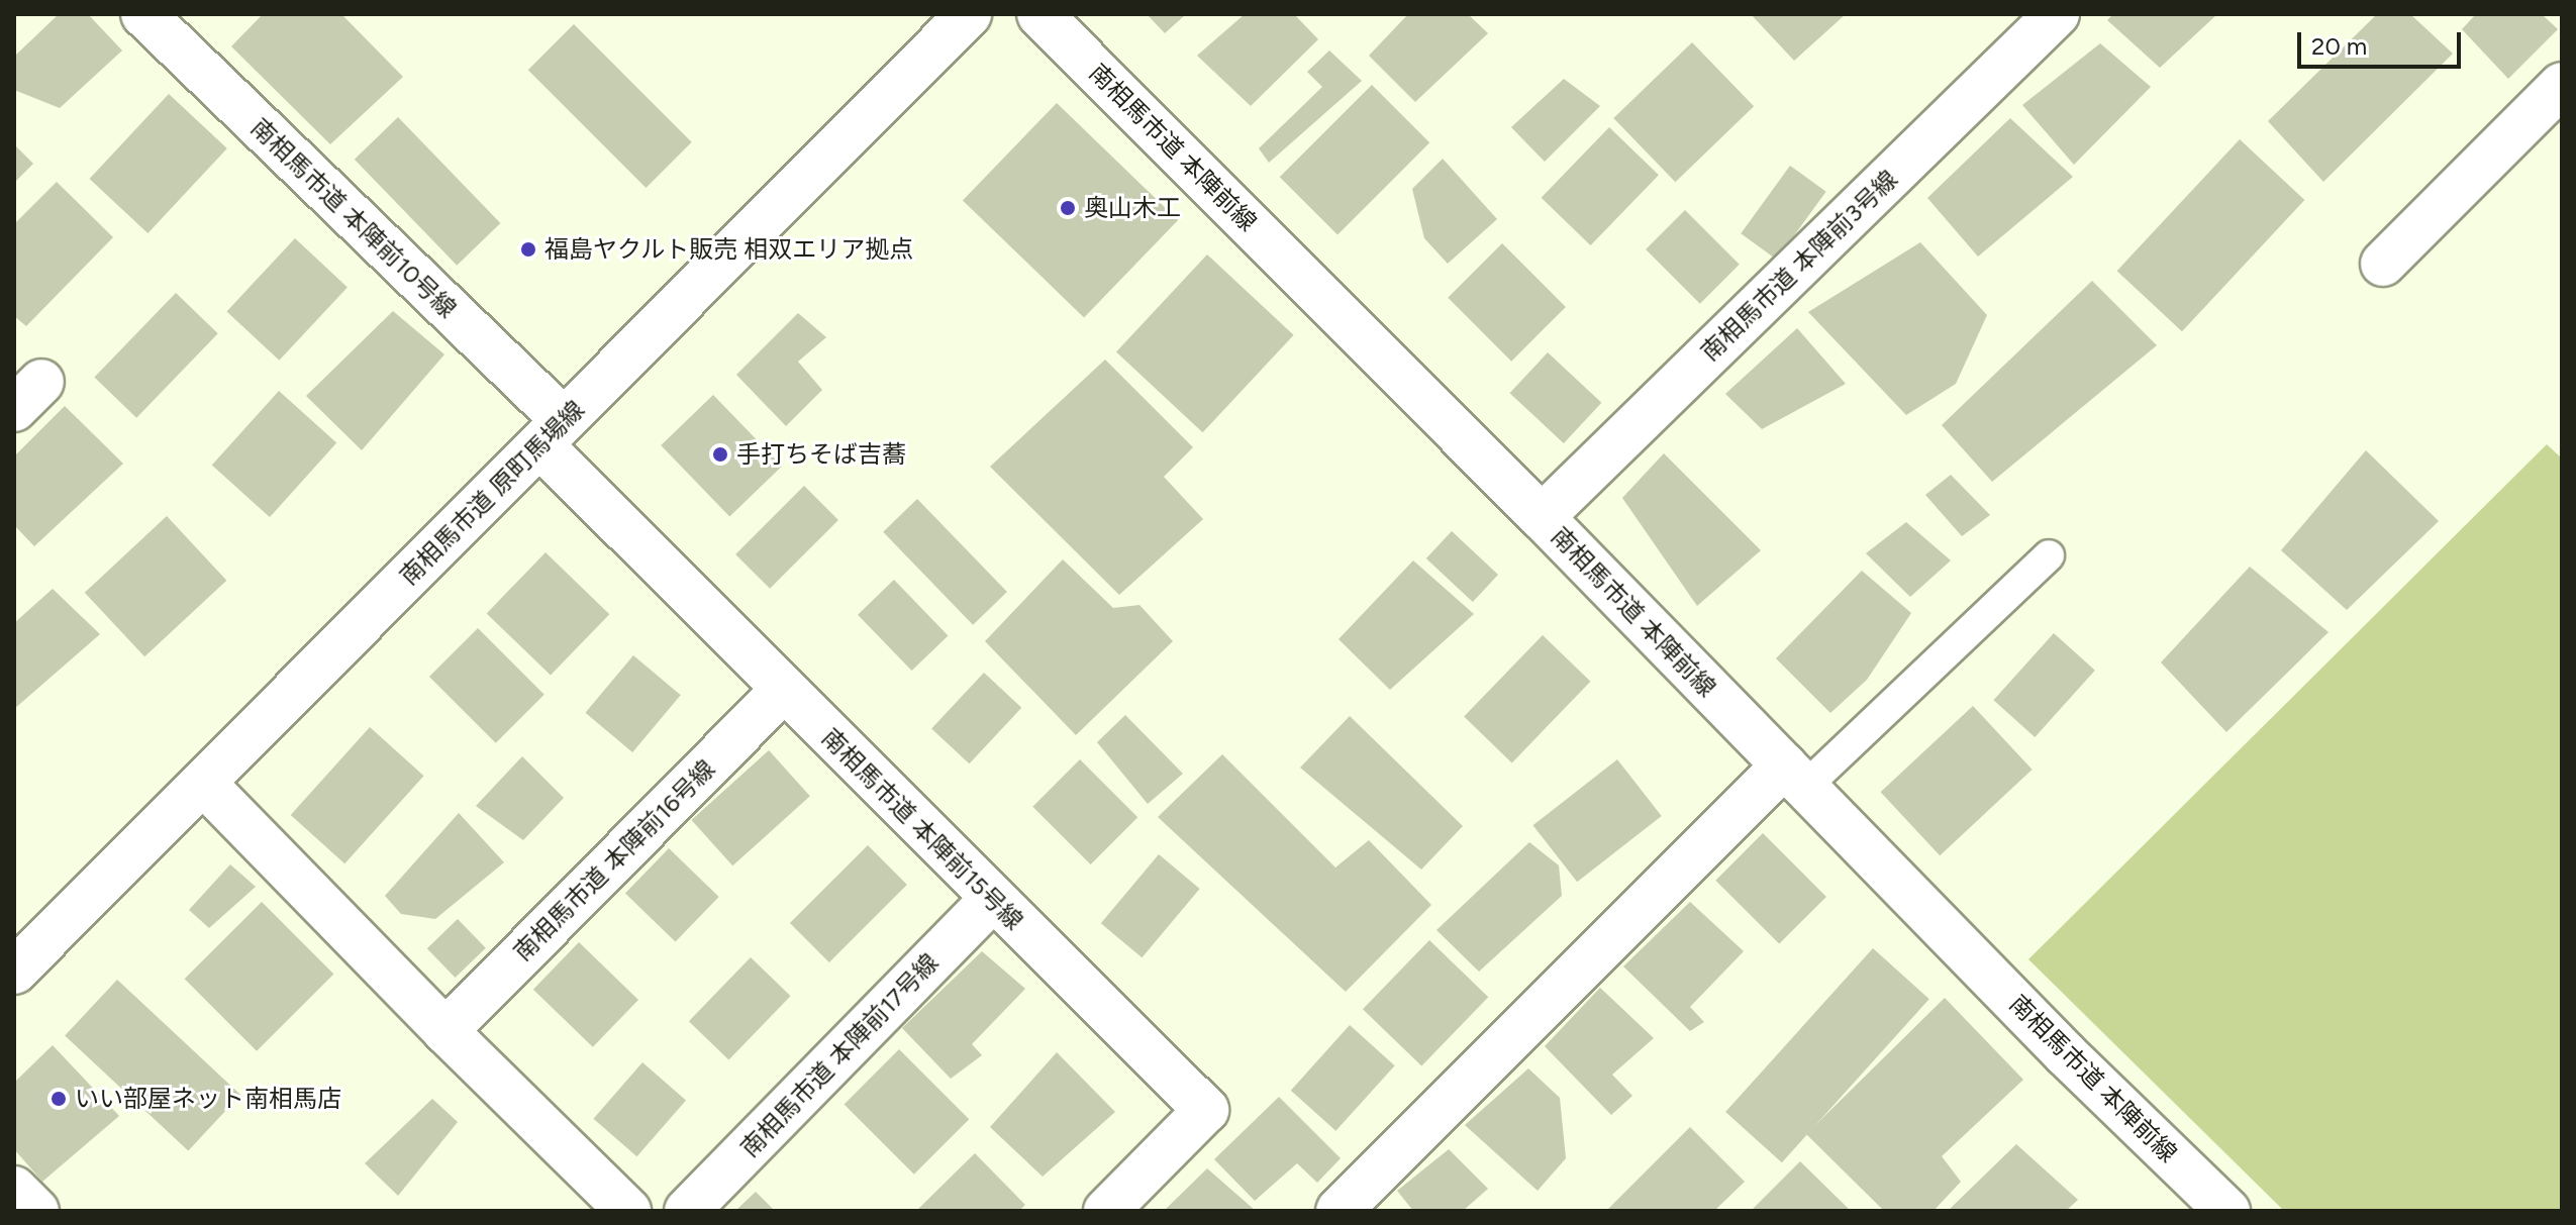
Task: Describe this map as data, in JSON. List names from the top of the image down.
{
  "streets": {
    "street": [
      "南相馬市道 本陣前線",
      "南相馬市道 本陣前10号線",
      "南相馬市道 本陣前3号線",
      "南相馬市道 原町馬場線",
      "南相馬市道 本陣前15号線",
      "南相馬市道 本陣前16号線",
      "南相馬市道 本陣前17号線"
    ]
  },
  "crossings": [
    ["南相馬市道 本陣前線", "南相馬市道 本陣前3号線"],
    ["南相馬市道 本陣前10号線", "南相馬市道 原町馬場線"],
    ["南相馬市道 本陣前10号線", "南相馬市道 本陣前15号線"],
    ["南相馬市道 原町馬場線", "南相馬市道 本陣前15号線"],
    ["南相馬市道 本陣前15号線", "南相馬市道 本陣前16号線"],
    ["南相馬市道 本陣前15号線", "南相馬市道 本陣前17号線"]
  ],
  "places": [
    "奥山木工",
    "福島ヤクルト販売 相双エリア拠点",
    "手打ちそば吉蕎",
    "いい部屋ネット南相馬店"
  ],
  "scale_bar": "20 m"
}
